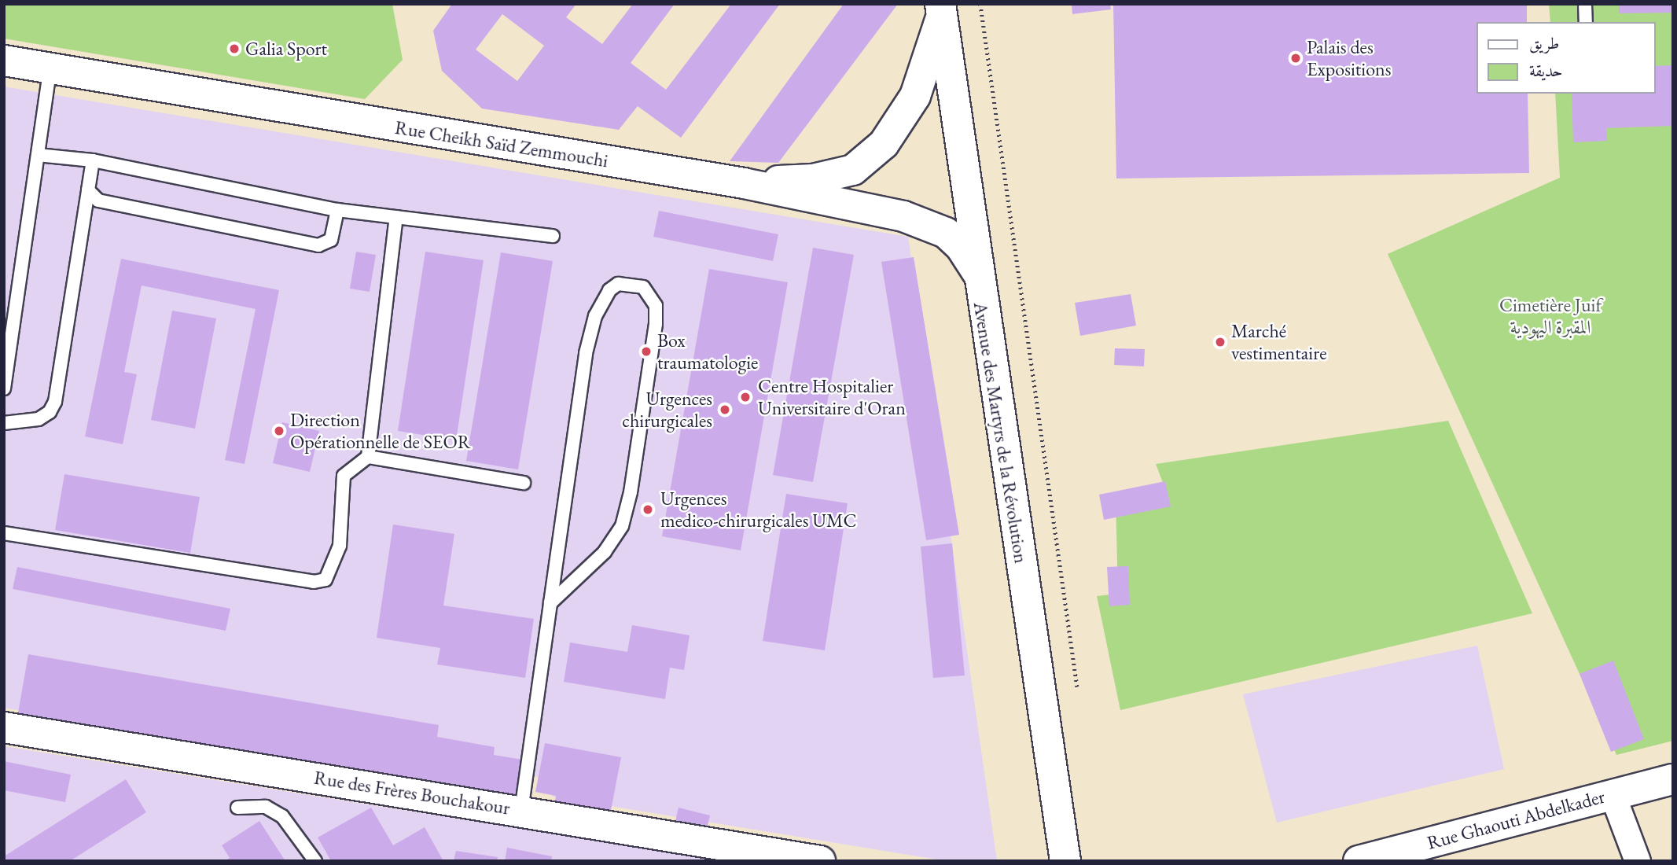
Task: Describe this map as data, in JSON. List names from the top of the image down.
{
  "streets": {
    "street": [
      "Rue Cheikh Saïd Zemmouchi",
      "Avenue des Martyrs de la Révolution",
      "Rue des Frères Bouchakour",
      "Rue Ghaouti Abdelkader"
    ]
  },
  "crossings": [
    ["Rue Cheikh Saïd Zemmouchi", "Avenue des Martyrs de la Révolution"]
  ],
  "parks": ["Cimetière Juif المقبرة اليهودية"],
  "places": [
    "Galia Sport",
    "Palais des Expositions",
    "Marché vestimentaire",
    "Box traumatologie",
    "Centre Hospitalier Universitaire d'Oran",
    "Urgences chirurgicales",
    "Direction Opérationnelle de SEOR",
    "Urgences medico-chirurgicales UMC"
  ],
  "legend": ["طريق", "حديقة"]
}
